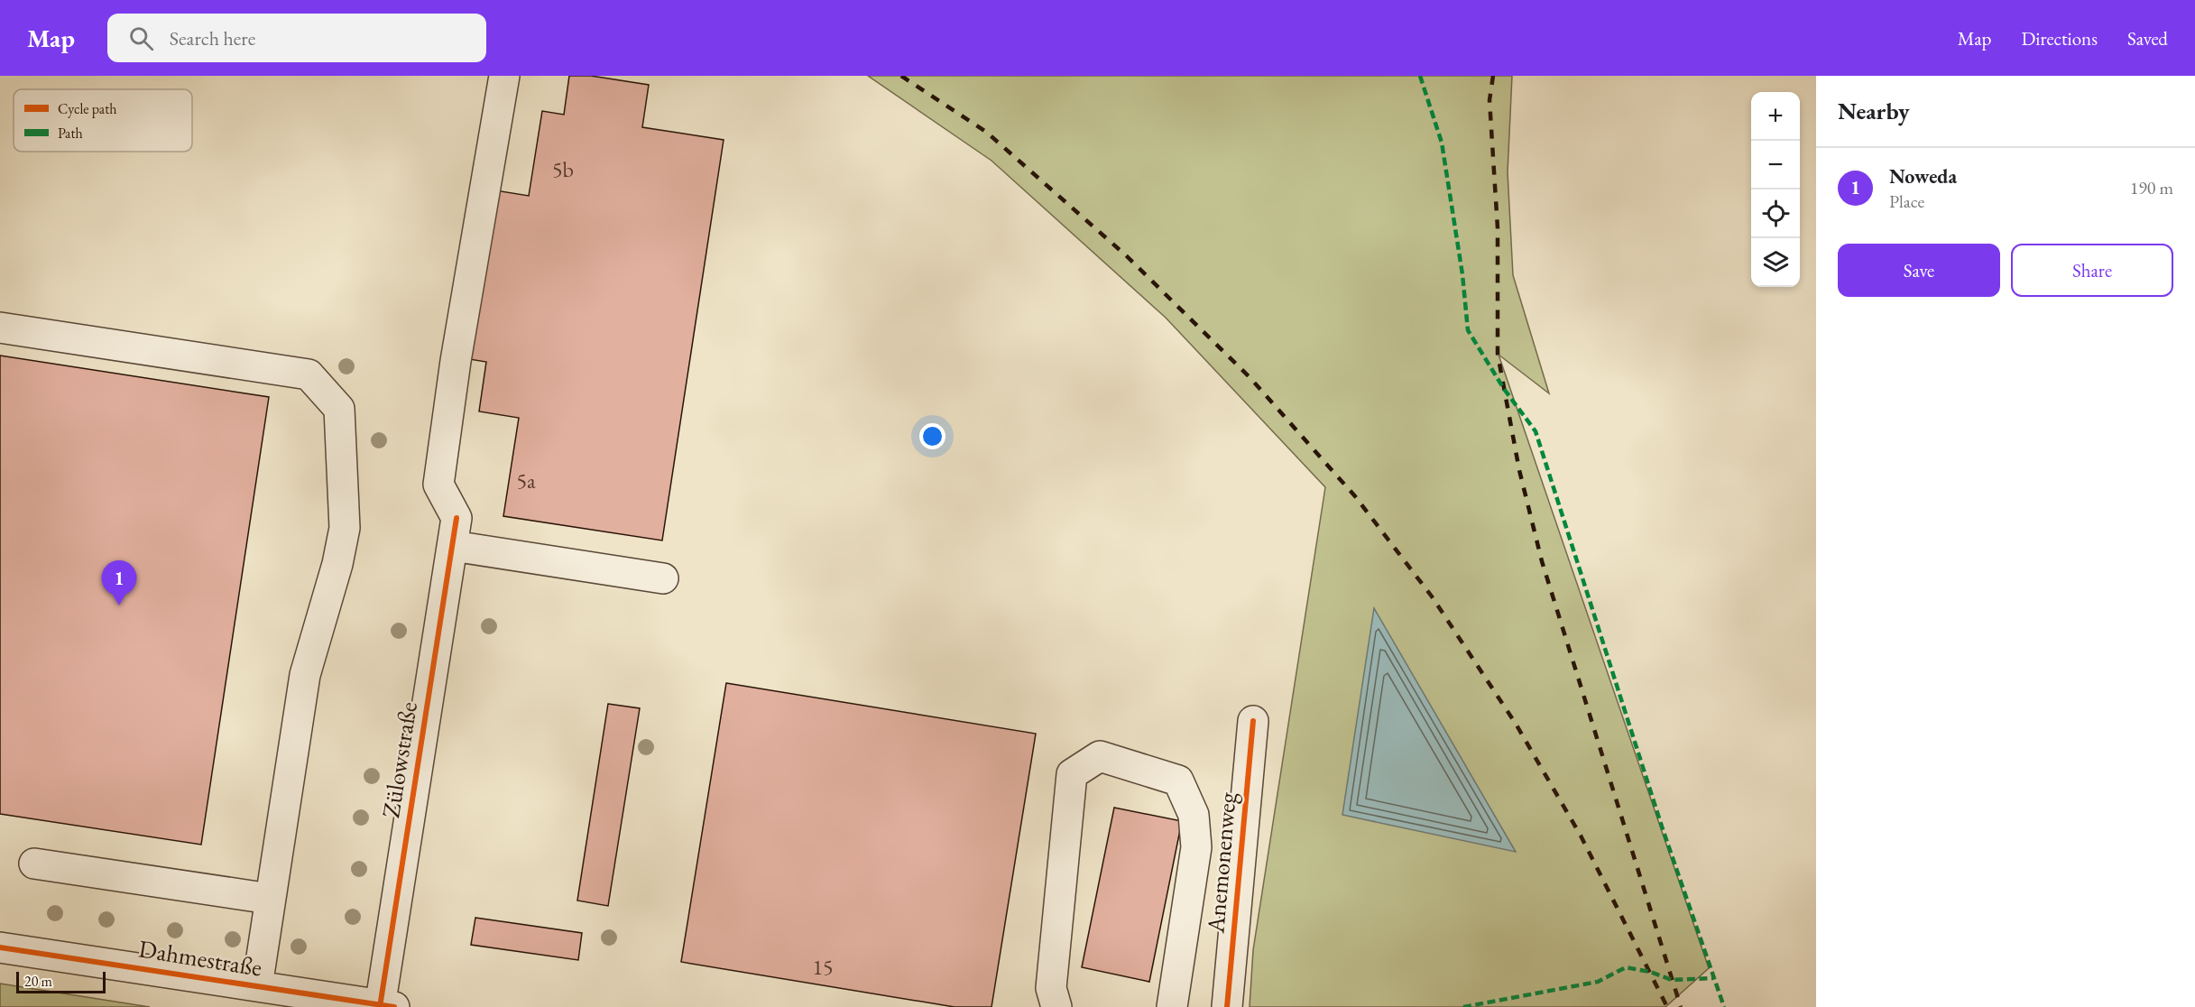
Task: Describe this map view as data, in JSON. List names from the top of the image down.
{
  "streets": {
    "street": ["Zülowstraße", "Anemonenweg", "Dahmestraße"]
  },
  "crossings": [
    ["Zülowstraße", "Dahmestraße"]
  ],
  "house_numbers": ["5b", "5a", "15"],
  "legend": ["Cycle path", "Path"],
  "scale_bar": "20 m",
  "page": {
    "header": "Map",
    "search": "Search here",
    "nav": ["Map", "Directions", "Saved"],
    "heading": "Nearby",
    "map_buttons": ["+", "−"],
    "list": [
      {
        "mark": "1",
        "name": "Noweda",
        "note": "Place",
        "value": "190 m"
      }
    ],
    "buttons": ["Save", "Share"],
    "pins": "1",
    "scale": "20 m"
  }
}
